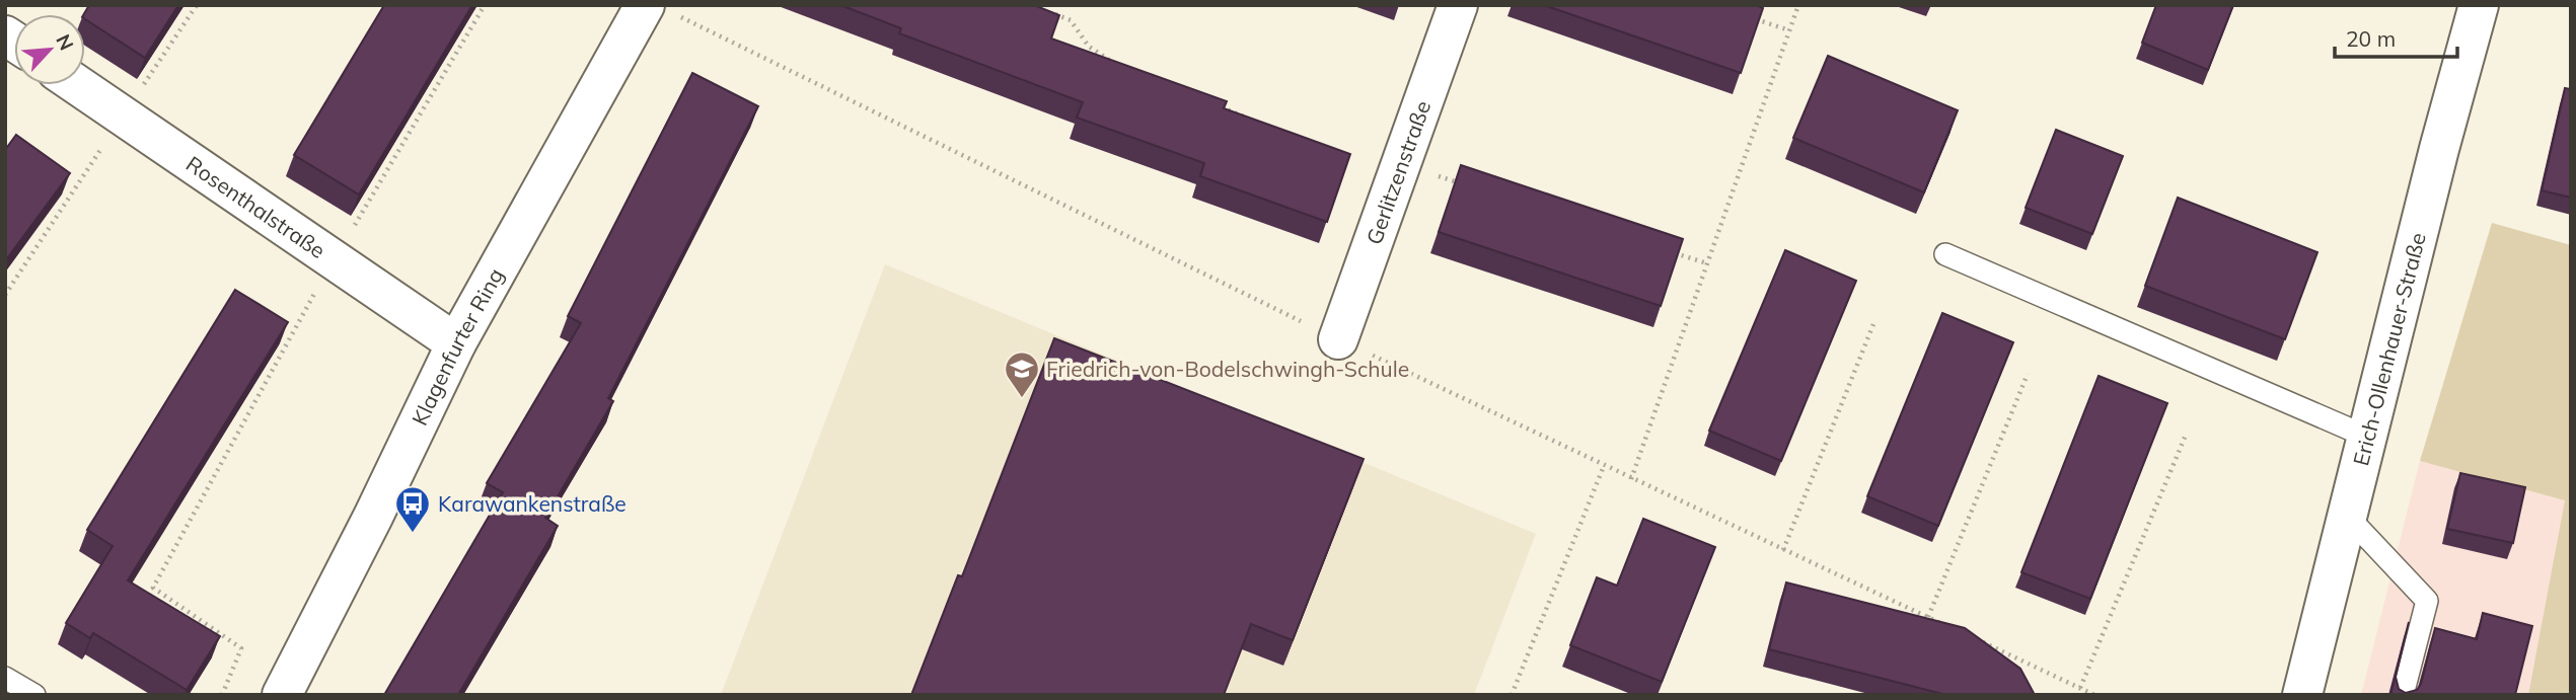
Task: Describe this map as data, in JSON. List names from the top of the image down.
{
  "streets": {
    "street": [
      "Gerlitzenstraße",
      "Rosenthalstraße",
      "Klagenfurter Ring",
      "Erich-Ollenhauer-Straße"
    ]
  },
  "crossings": [
    ["Rosenthalstraße", "Klagenfurter Ring"]
  ],
  "places": {
    "school or university": ["Friedrich-von-Bodelschwingh-Schule"],
    "bus stop": ["Karawankenstraße"]
  },
  "scale_bar": "20 m",
  "north": "top right"
}
